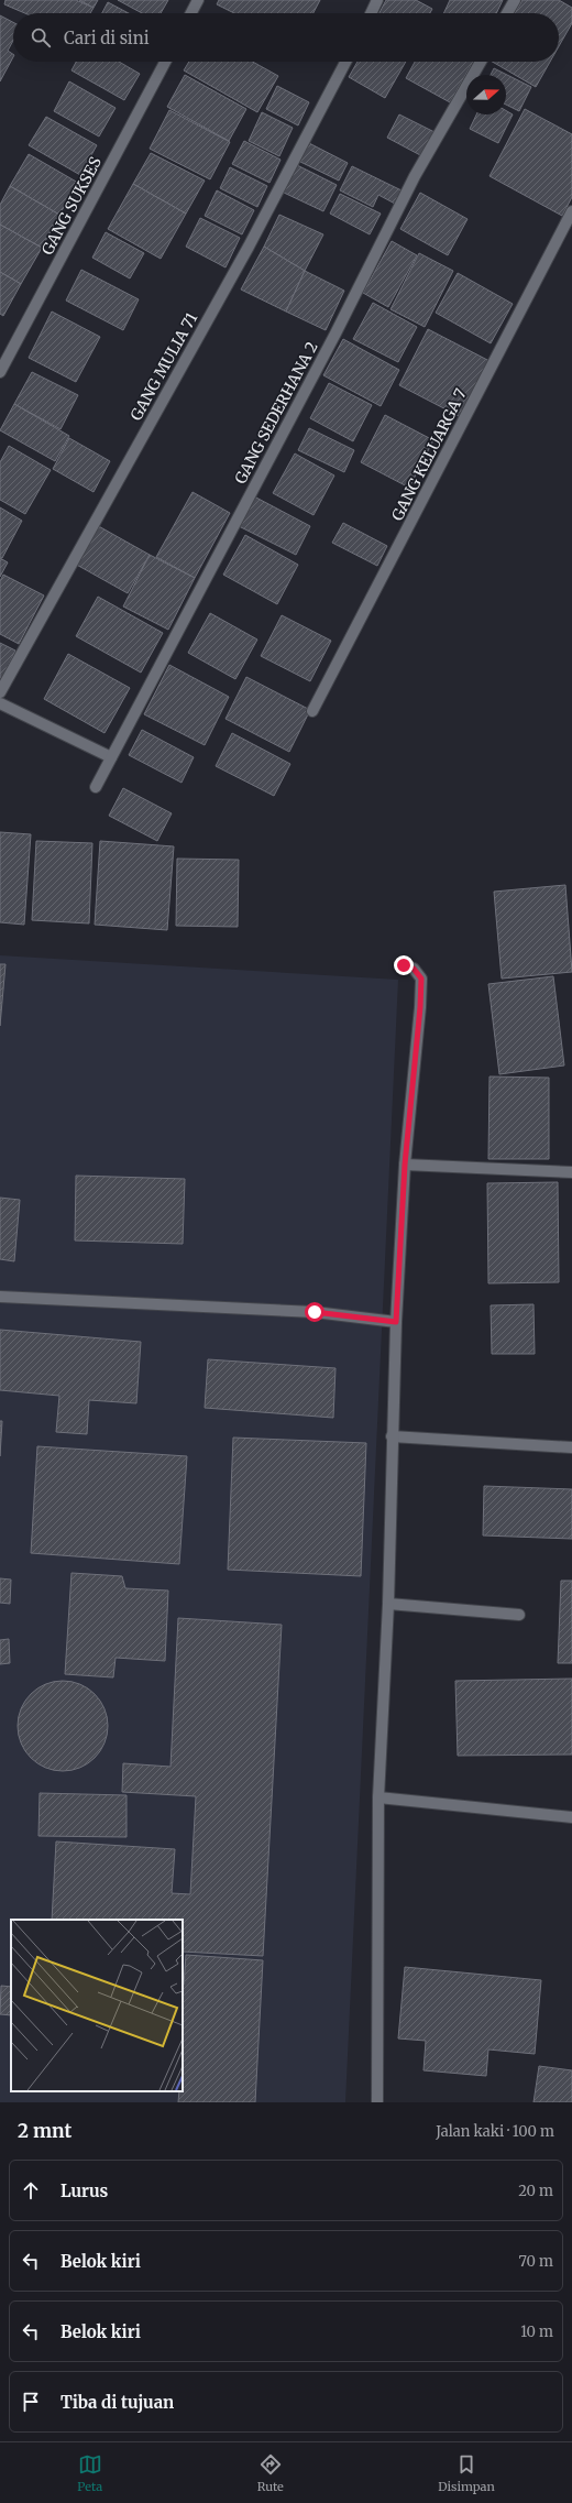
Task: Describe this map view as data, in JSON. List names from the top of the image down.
{
  "streets": {
    "street": [
      "GANG SUKSES",
      "GANG MULIA 71",
      "GANG SEDERHANA 2",
      "GANG KELUARGA 7"
    ]
  },
  "north": "right",
  "page": {
    "search": "Cari di sini",
    "heading": ["2 mnt", "Jalan kaki · 100 m"],
    "list": [
      ["Lurus", "20 m"],
      ["Belok kiri", "70 m"],
      ["Belok kiri", "10 m"],
      "Tiba di tujuan"
    ],
    "nav": ["Peta", "Rute", "Disimpan"]
  }
}
